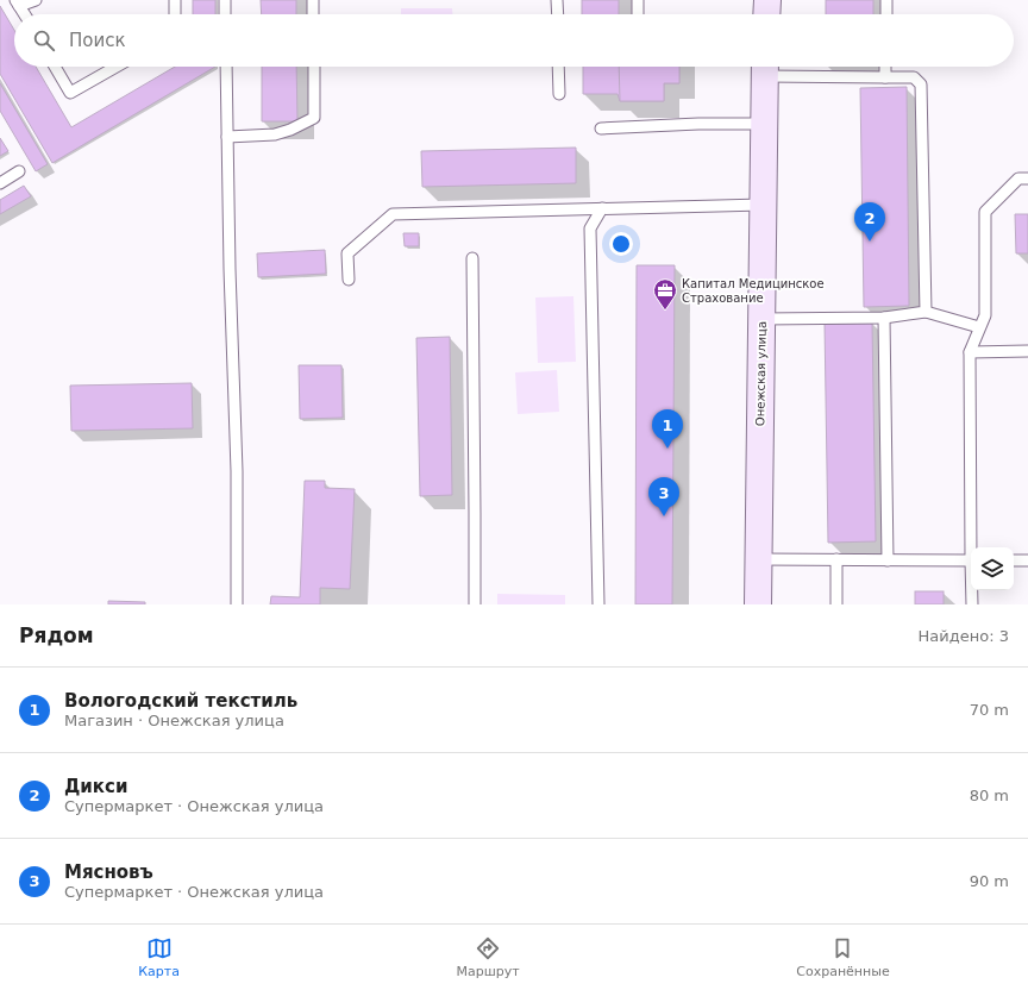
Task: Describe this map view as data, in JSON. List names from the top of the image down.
{
  "streets": {
    "main road": ["Онежская улица"]
  },
  "places": {
    "office": ["Капитал Медицинское Страхование"]
  },
  "page": {
    "search": "Поиск",
    "pins": ["2", "1", "3"],
    "heading": ["Рядом", "Найдено: 3"],
    "list": [
      {
        "mark": "1",
        "name": "Вологодский текстиль",
        "note": "Магазин · Онежская улица",
        "value": "70 m"
      },
      {
        "mark": "2",
        "name": "Дикси",
        "note": "Супермаркет · Онежская улица",
        "value": "80 m"
      },
      {
        "mark": "3",
        "name": "Мясновъ",
        "note": "Супермаркет · Онежская улица",
        "value": "90 m"
      }
    ],
    "nav": ["Карта", "Маршрут", "Сохранённые"]
  }
}
